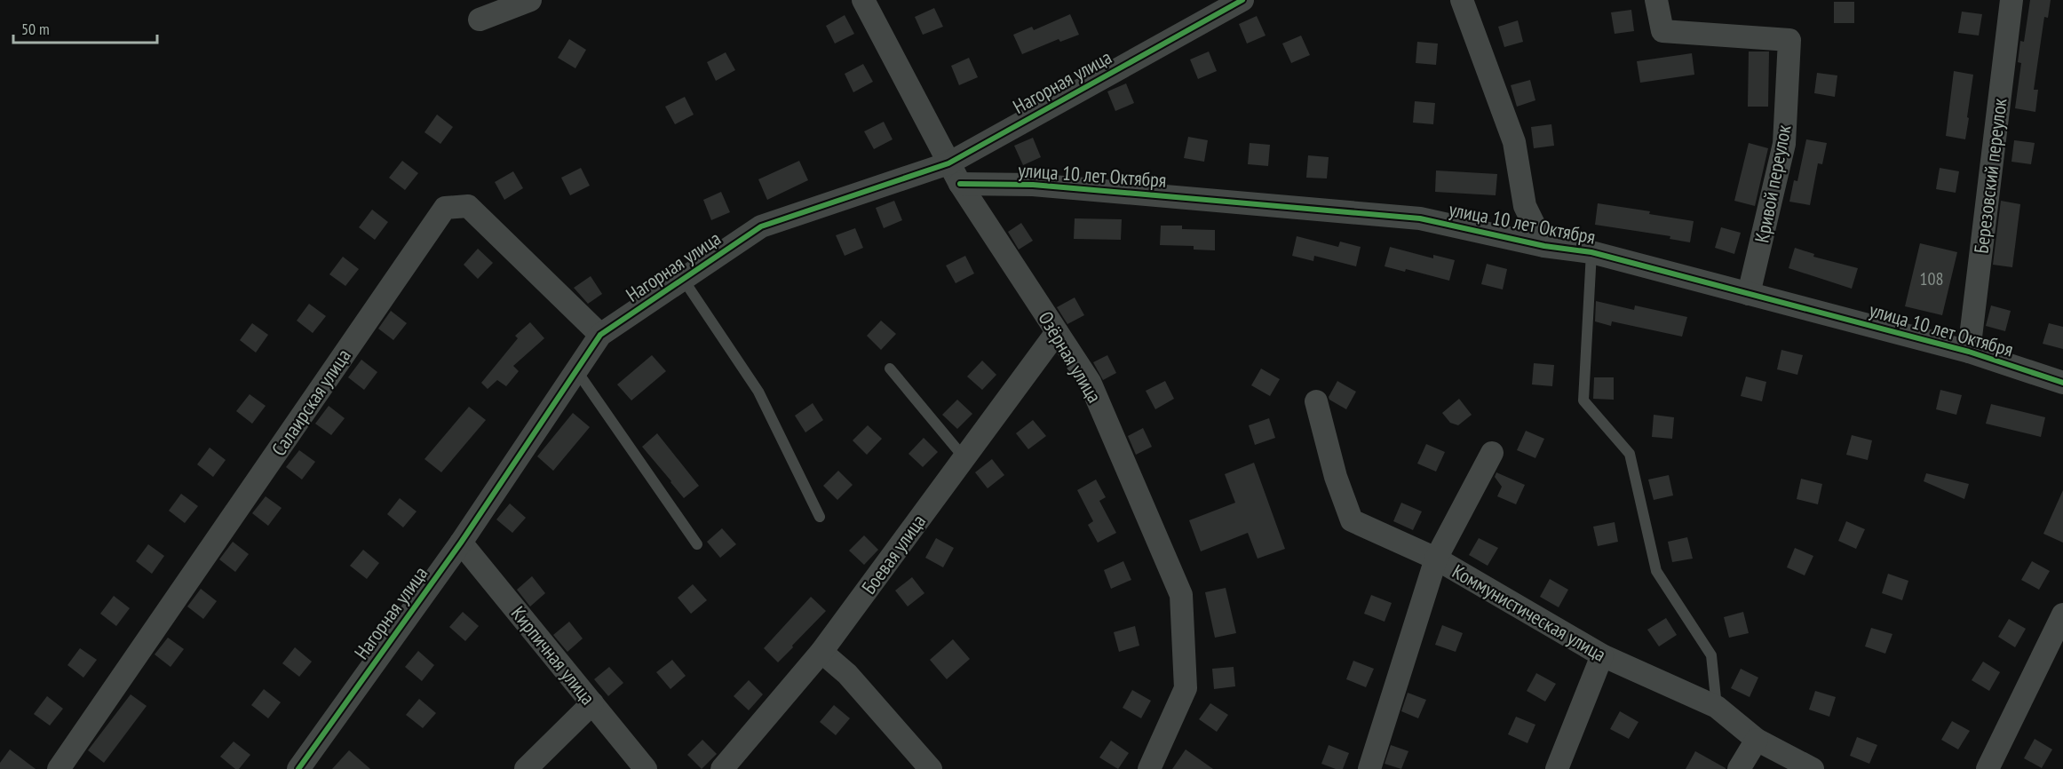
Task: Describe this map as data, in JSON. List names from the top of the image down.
{
  "streets": {
    "street": [
      "Нагорная улица",
      "улица 10 лет Октября",
      "Березовский переулок",
      "Кривой переулок",
      "Озёрная улица",
      "Салаирская улица",
      "Боевая улица",
      "Коммунистическая улица",
      "Кирпичная улица"
    ]
  },
  "crossings": [
    ["Нагорная улица", "Озёрная улица"],
    ["Нагорная улица", "Салаирская улица"],
    ["Нагорная улица", "Кирпичная улица"],
    ["улица 10 лет Октября", "Березовский переулок"],
    ["улица 10 лет Октября", "Кривой переулок"],
    ["улица 10 лет Октября", "Озёрная улица"],
    ["Озёрная улица", "Боевая улица"]
  ],
  "house_numbers": ["108"],
  "scale_bar": "50 m"
}
